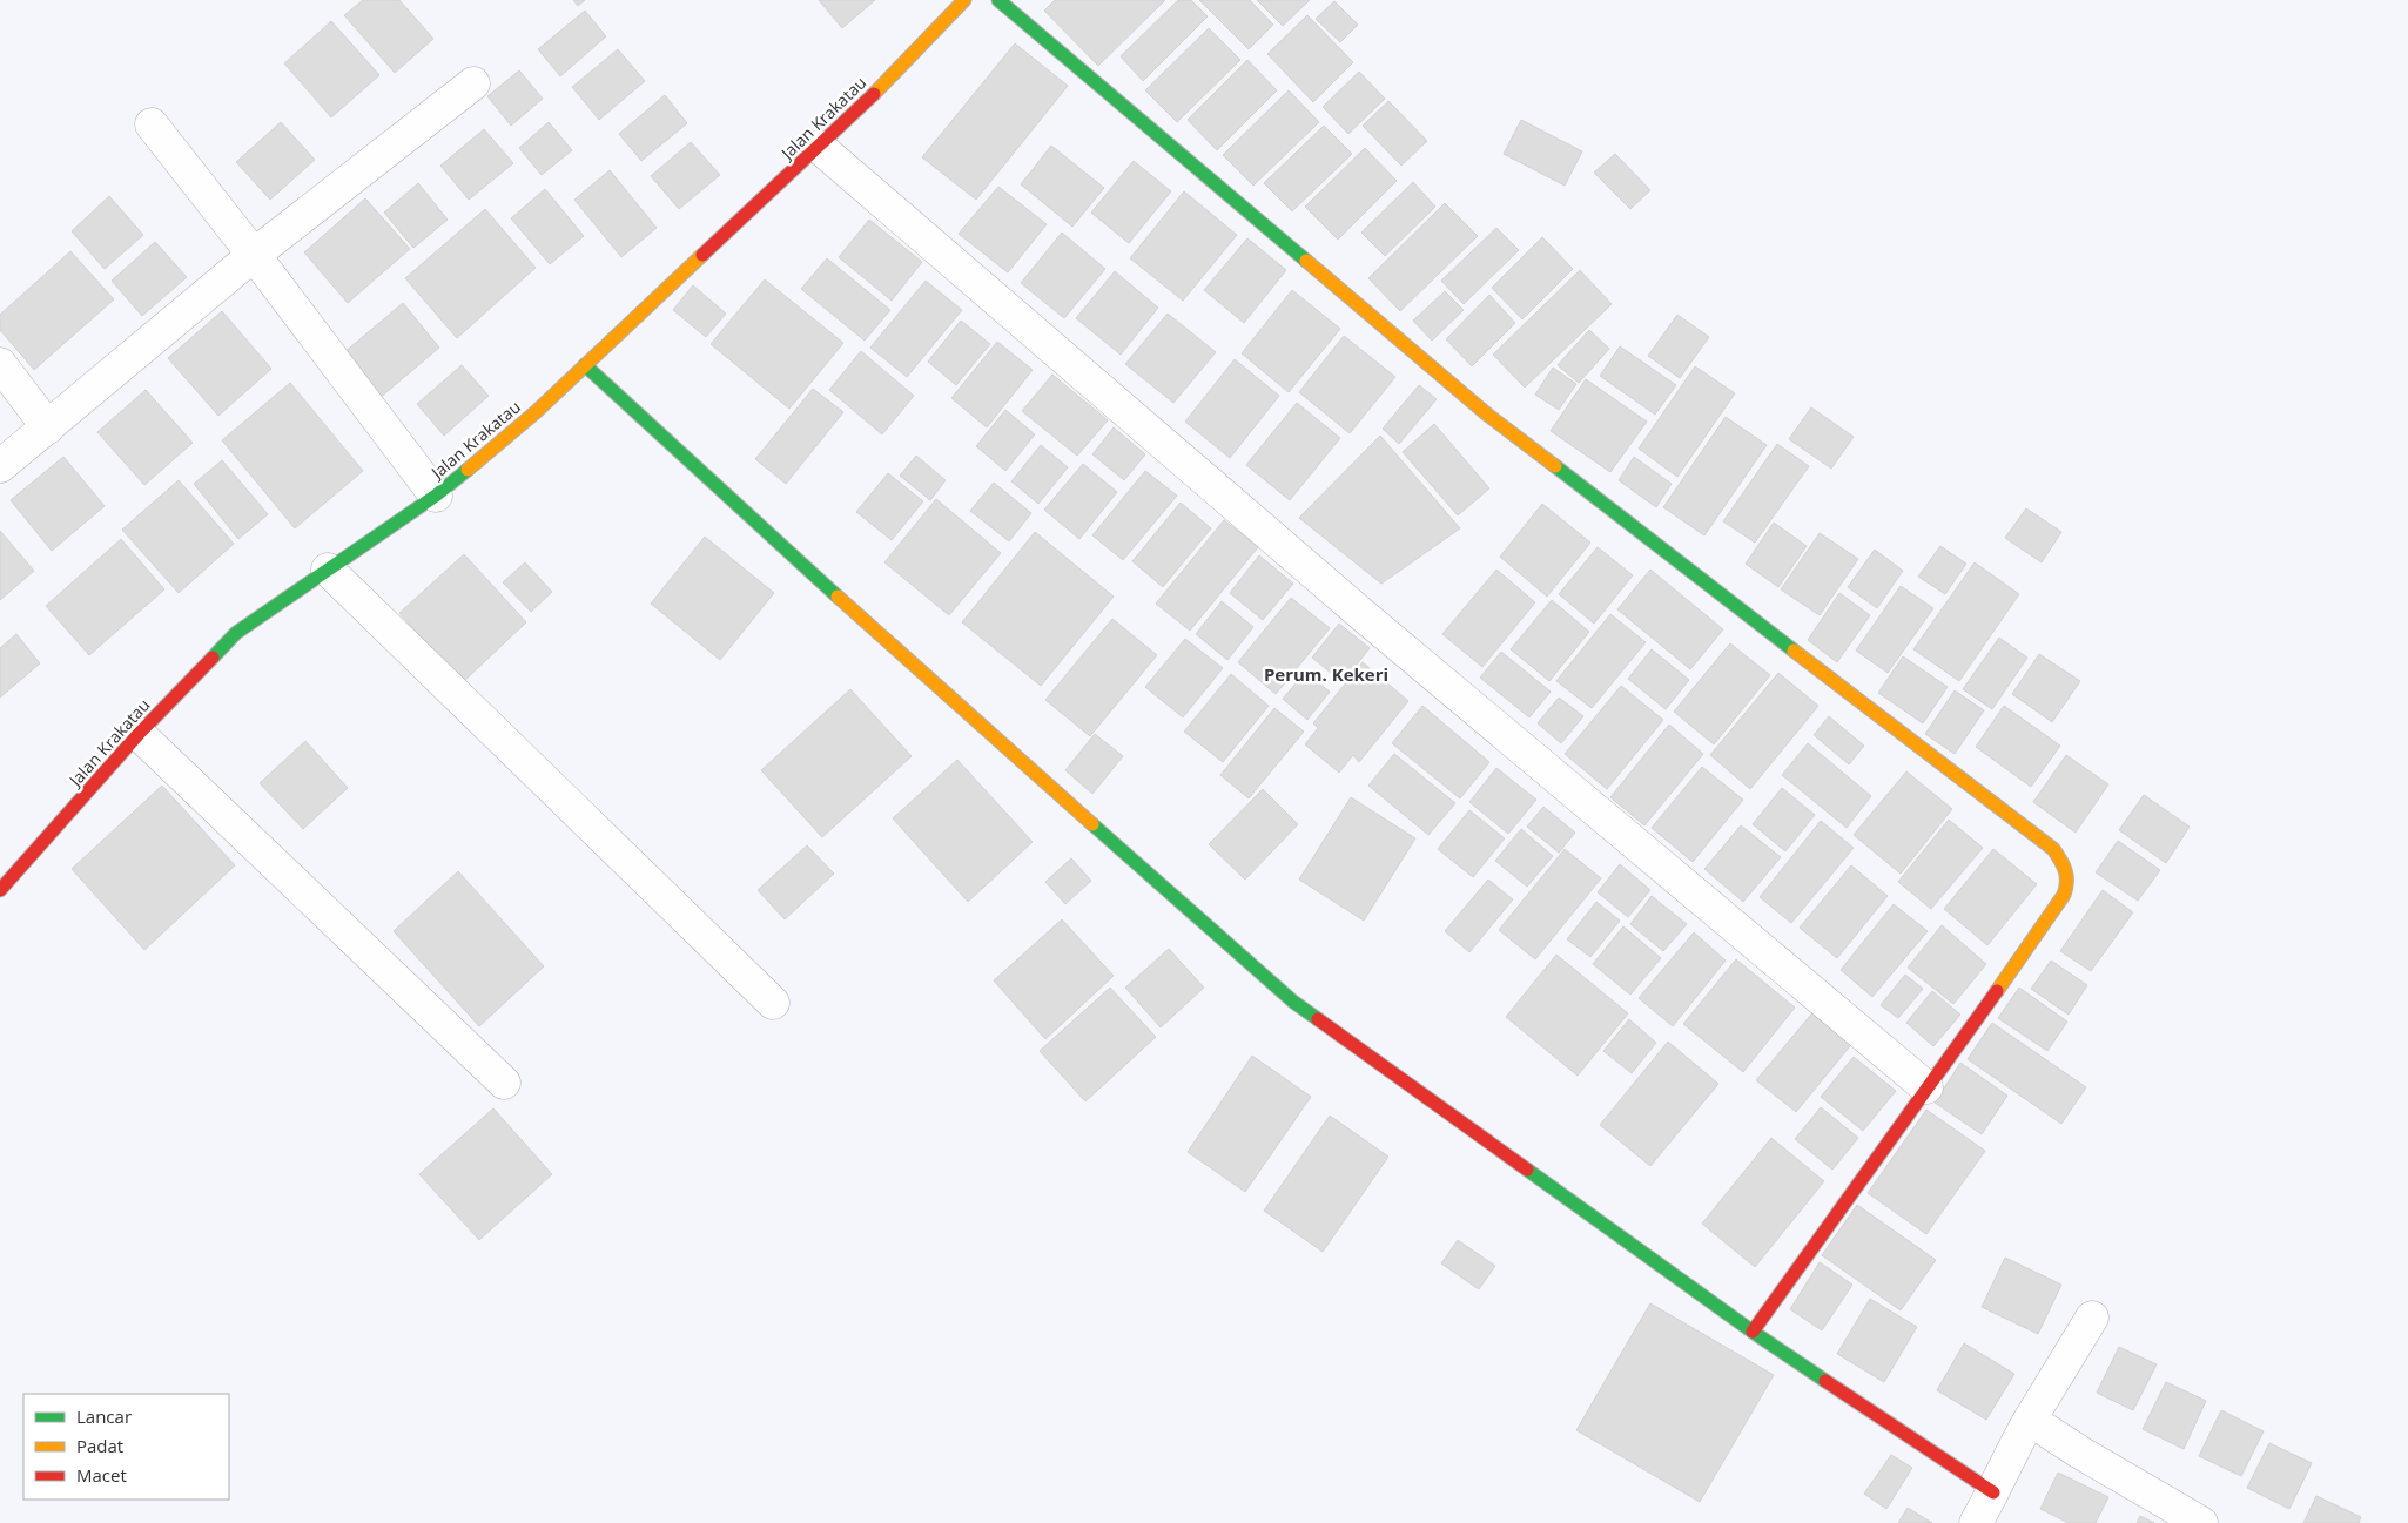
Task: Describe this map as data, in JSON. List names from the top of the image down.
{
  "streets": {
    "street": ["Jalan Krakatau"]
  },
  "districts": ["Perum. Kekeri"],
  "legend": ["Lancar", "Padat", "Macet"]
}
